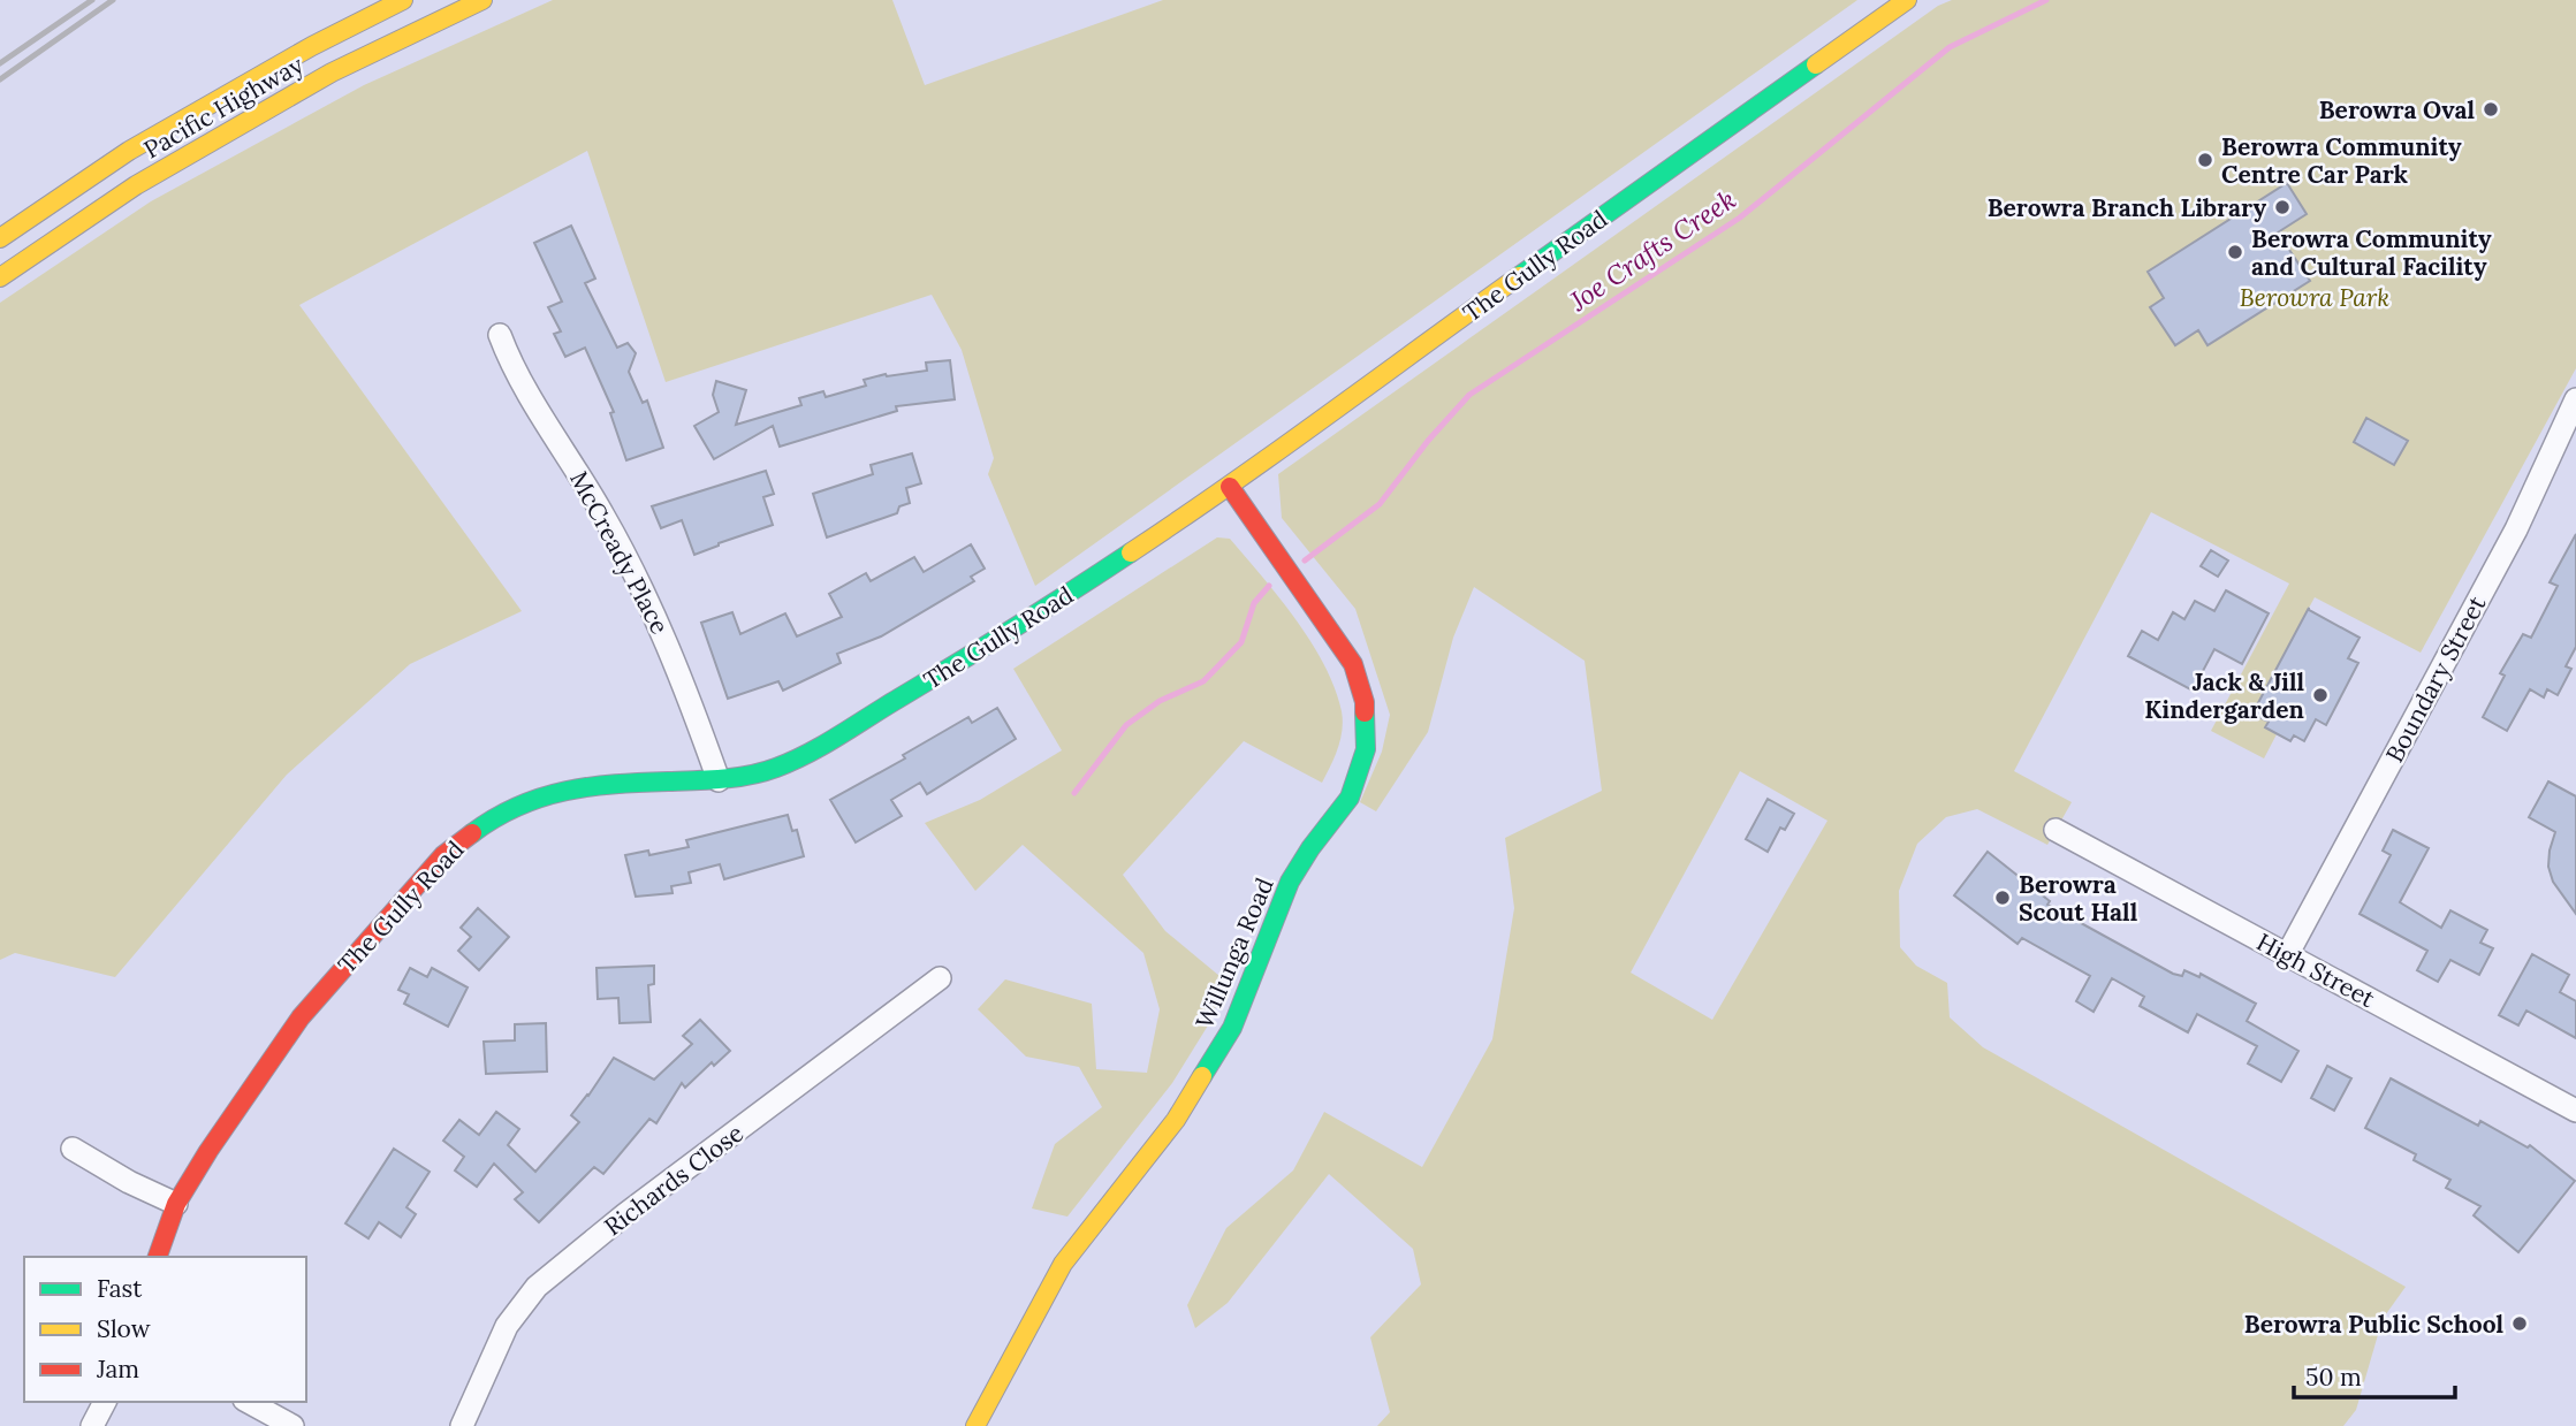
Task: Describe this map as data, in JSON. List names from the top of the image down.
{
  "streets": {
    "street": [
      "Pacific Highway",
      "The Gully Road",
      "McCready Place",
      "Boundary Street",
      "Willunga Road",
      "High Street",
      "Richards Close"
    ]
  },
  "crossings": [
    ["The Gully Road", "McCready Place"],
    ["The Gully Road", "Willunga Road"],
    ["Boundary Street", "High Street"]
  ],
  "water": ["Joe Crafts Creek"],
  "parks": ["Berowra Park"],
  "places": [
    "Berowra Oval",
    "Berowra Community Centre Car Park",
    "Berowra Branch Library",
    "Berowra Community and Cultural Facility",
    "Jack & Jill Kindergarden",
    "Berowra Scout Hall",
    "Berowra Public School"
  ],
  "legend": ["Fast", "Slow", "Jam"],
  "scale_bar": "50 m"
}
